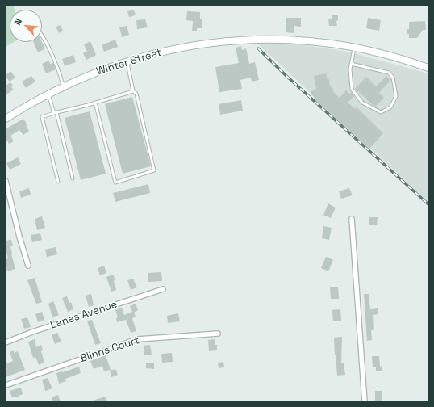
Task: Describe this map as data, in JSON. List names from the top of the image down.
{
  "streets": {
    "street": ["Winter Street", "Lanes Avenue", "Blinns Court"]
  },
  "north": "top left"
}
